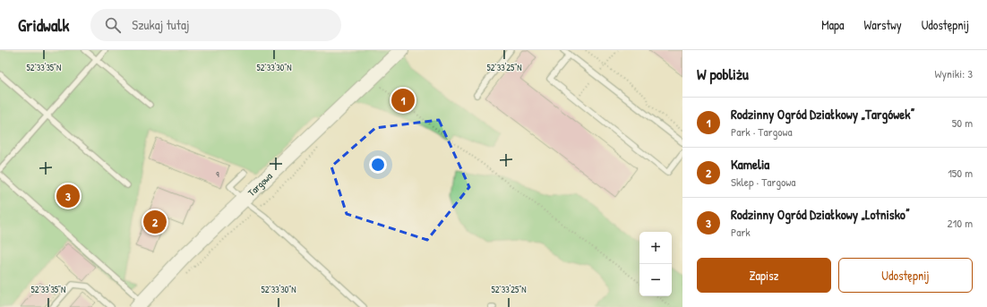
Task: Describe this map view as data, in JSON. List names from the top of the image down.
{
  "streets": {
    "street": ["Targowa"]
  },
  "house_numbers": ["9"],
  "page": {
    "header": "Gridwalk",
    "search": "Szukaj tutaj",
    "nav": ["Mapa", "Warstwy", "Udostępnij"],
    "heading": ["W pobliżu", "Wyniki: 3"],
    "pins": ["1", "3", "2"],
    "list": [
      {
        "mark": "1",
        "name": "Rodzinny Ogród Działkowy „Targówek”",
        "note": "Park · Targowa",
        "value": "50 m"
      },
      {
        "mark": "2",
        "name": "Kamelia",
        "note": "Sklep · Targowa",
        "value": "150 m"
      },
      {
        "mark": "3",
        "name": "Rodzinny Ogród Działkowy „Lotnisko”",
        "note": "Park",
        "value": "210 m"
      }
    ],
    "map_buttons": ["+", "−"],
    "buttons": ["Zapisz", "Udostępnij"]
  },
  "coordinates": ["52°33'35\"N", "52°33'30\"N", "52°33'25\"N"]
}
